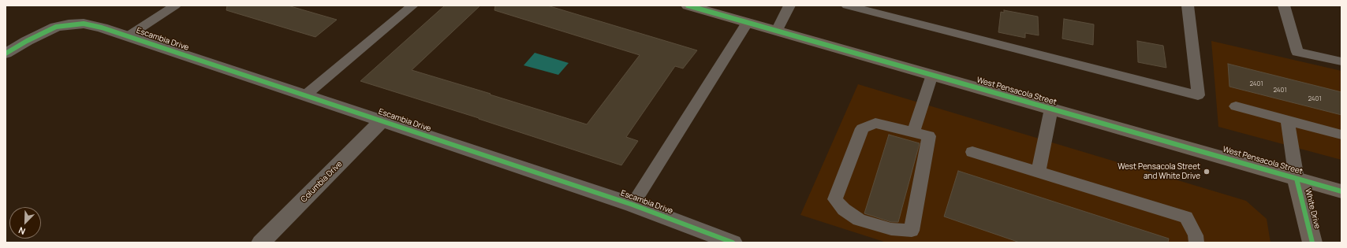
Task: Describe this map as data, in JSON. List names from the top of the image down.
{
  "streets": {
    "main road": ["West Pensacola Street", "White Drive"],
    "street": ["Escambia Drive", "Columbia Drive"]
  },
  "crossings": [
    ["Escambia Drive", "Columbia Drive"],
    ["West Pensacola Street", "White Drive"]
  ],
  "places": ["West Pensacola Street and White Drive"],
  "house_numbers": ["2401", "2401", "2401"],
  "north": "bottom left"
}
